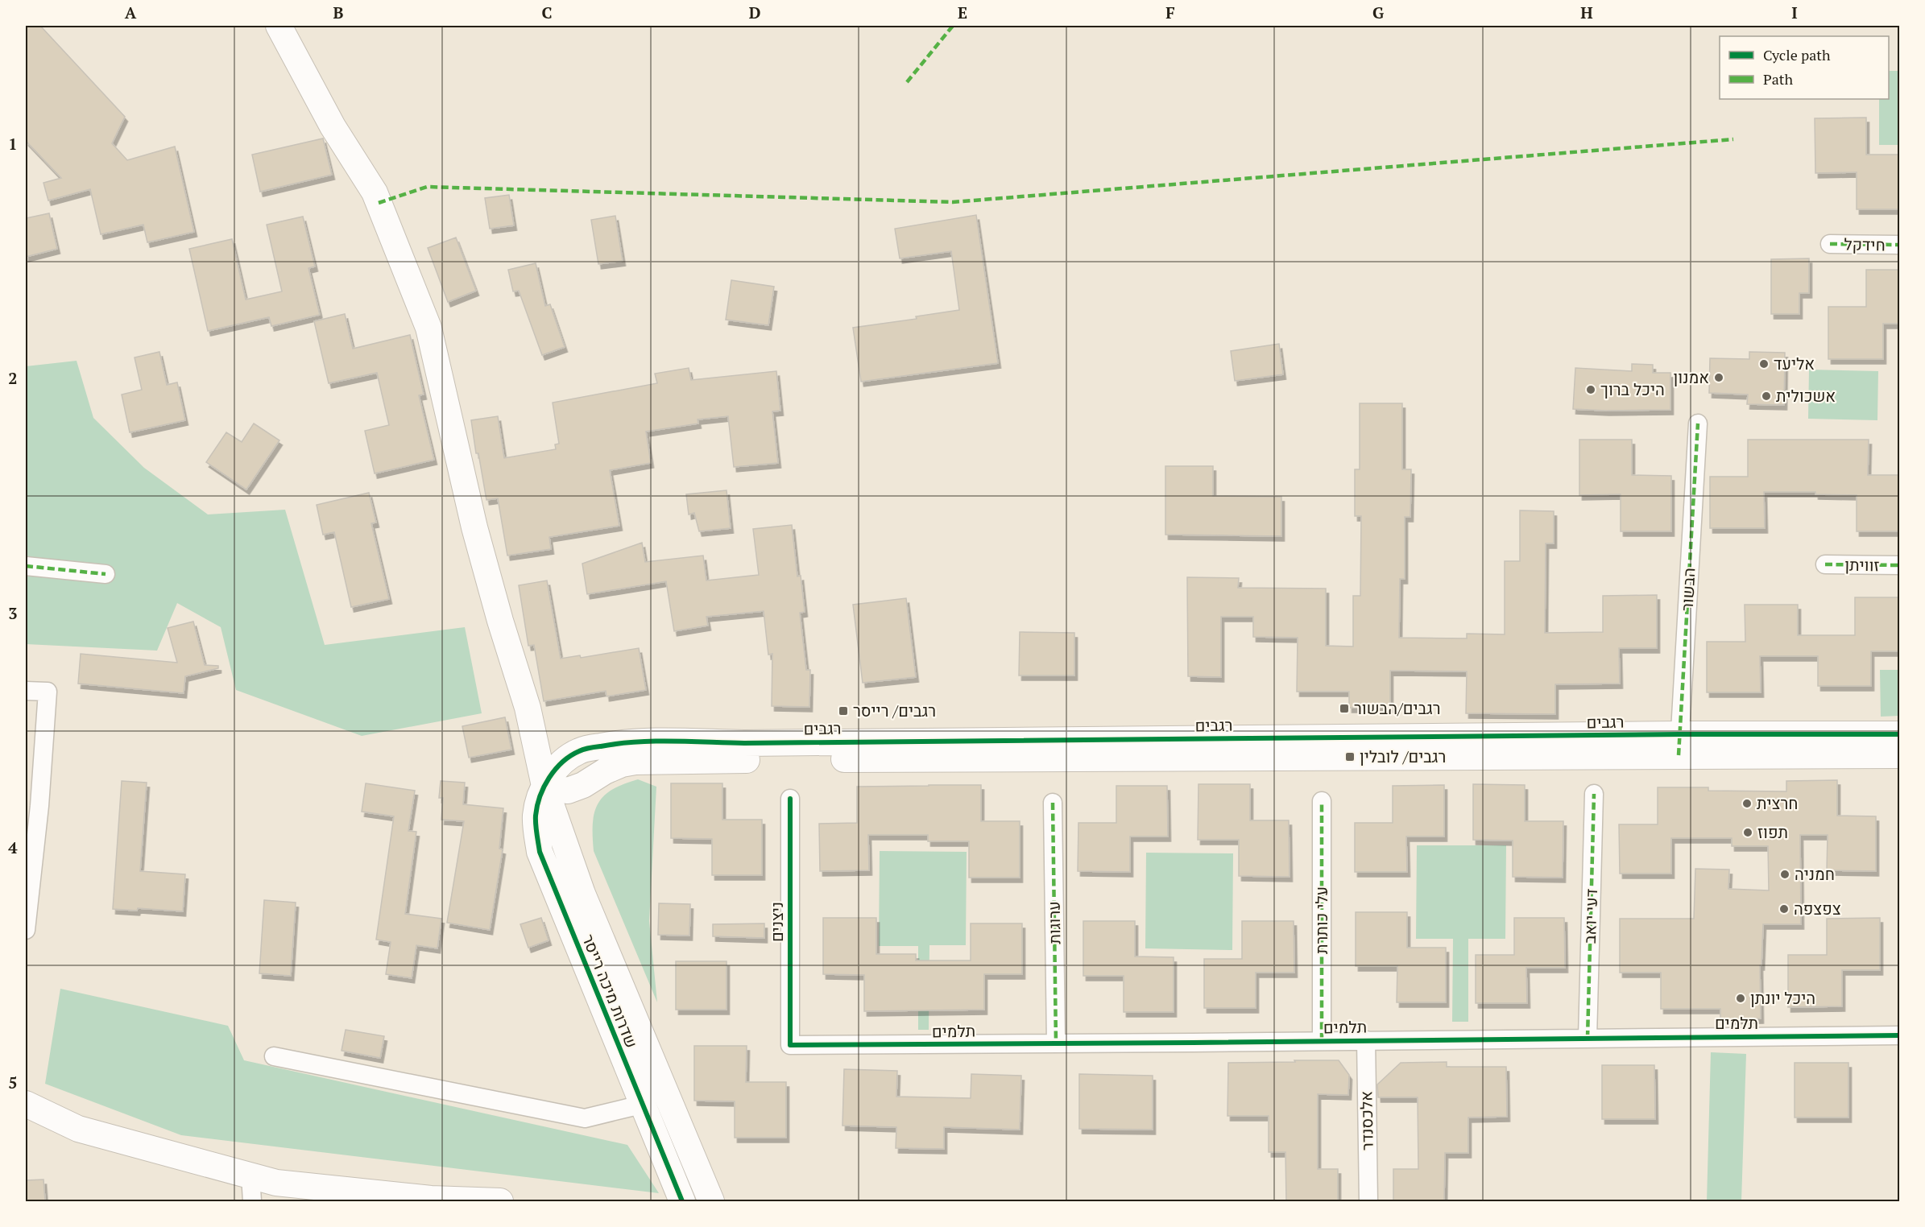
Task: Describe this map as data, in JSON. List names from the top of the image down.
{
  "streets": {
    "street": [
      "חידקל",
      "זוויתן",
      "הבשור",
      "רגבים",
      "דעי יואב",
      "עלי כותרת",
      "ניצנים",
      "ערוגות",
      "שדרות מיכה רייסר",
      "תלמים",
      "אלכסנדר"
    ]
  },
  "crossings": [
    ["הבשור", "רגבים"],
    ["רגבים", "שדרות מיכה רייסר"],
    ["דעי יואב", "תלמים"],
    ["עלי כותרת", "תלמים"],
    ["ניצנים", "תלמים"],
    ["ערוגות", "תלמים"],
    ["תלמים", "אלכסנדר"]
  ],
  "places": {
    "other": [
      "אליעד",
      "אמנון",
      "היכל ברוך",
      "אשכולית",
      "חרצית",
      "תפוז",
      "חמניה",
      "צפצפה",
      "היכל יונתן"
    ],
    "transit": ["רגבים/הבשור", "רגבים/ רייסר", "רגבים/ לובלין"]
  },
  "legend": ["Cycle path", "Path"],
  "grid": {
    "columns": [
      "A",
      "B",
      "C",
      "D",
      "E",
      "F",
      "G",
      "H",
      "I"
    ],
    "rows": [
      "1",
      "2",
      "3",
      "4",
      "5"
    ]
  }
}
